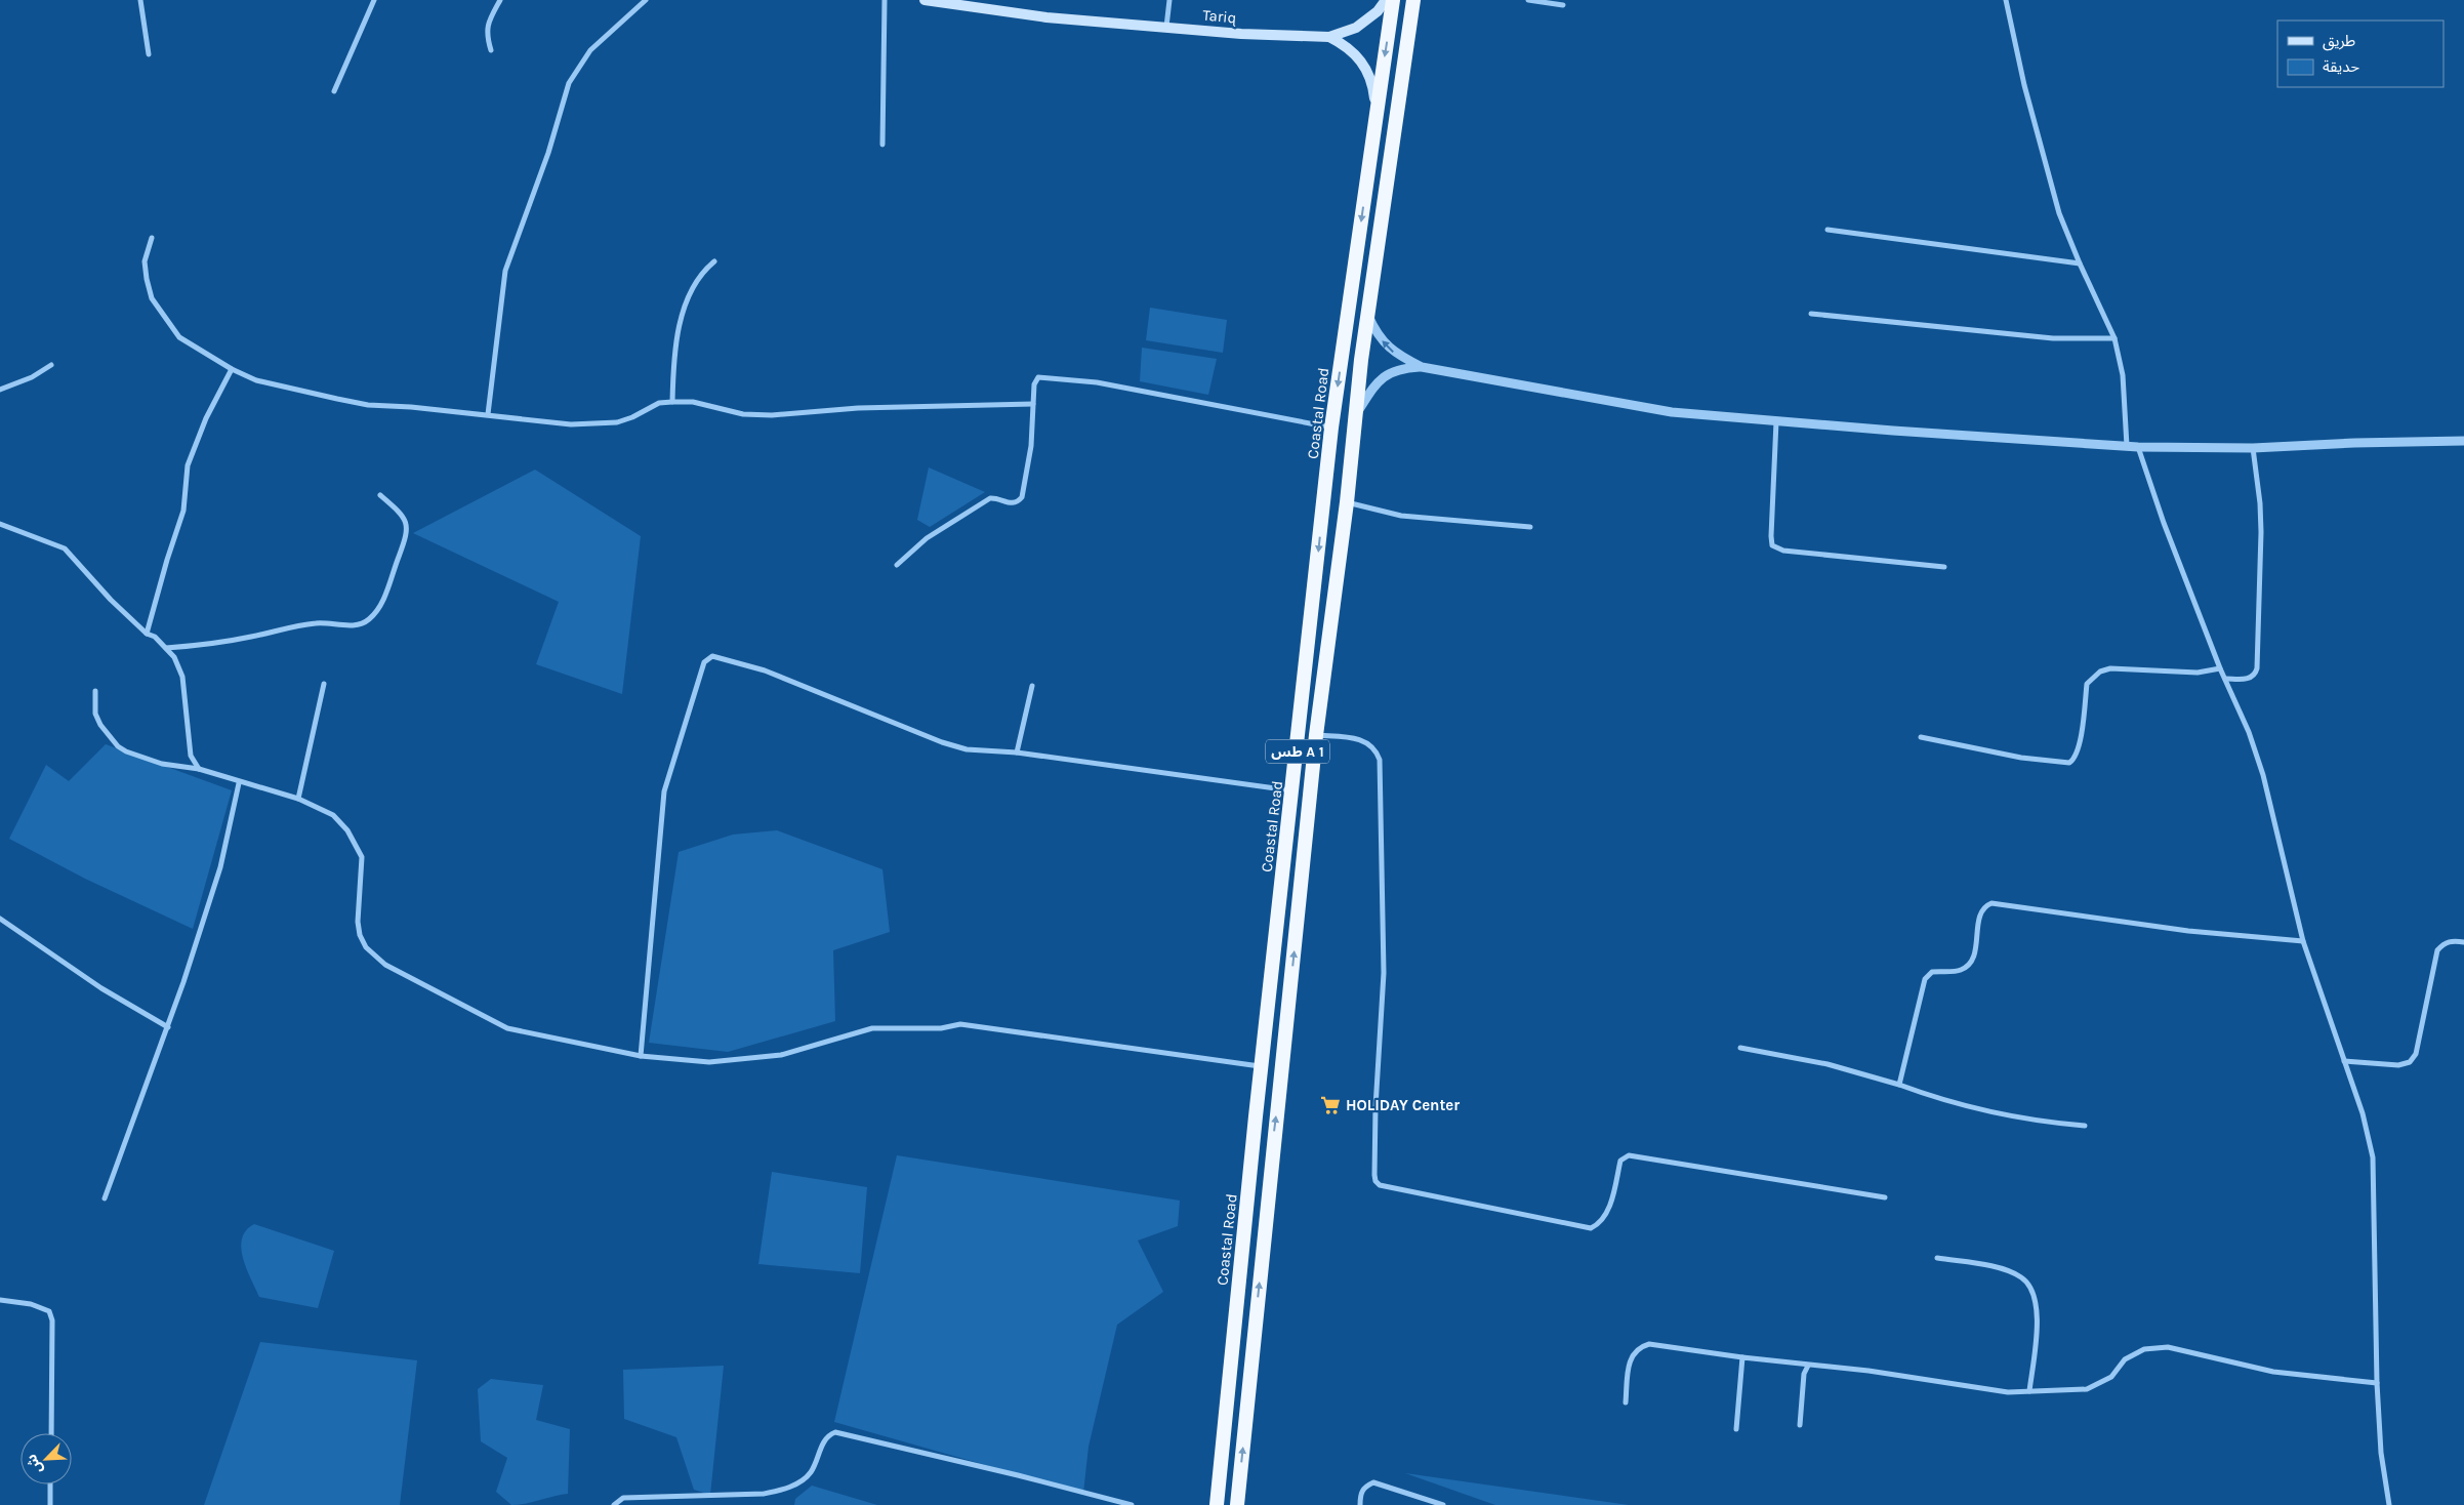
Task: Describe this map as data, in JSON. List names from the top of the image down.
{
  "streets": {
    "highway": ["Coastal Road", "طس A 1"],
    "main road": ["Tariq"]
  },
  "places": {
    "supermarket": ["HOLIDAY Center"]
  },
  "legend": ["طريق", "حديقة"],
  "north": "bottom left"
}
